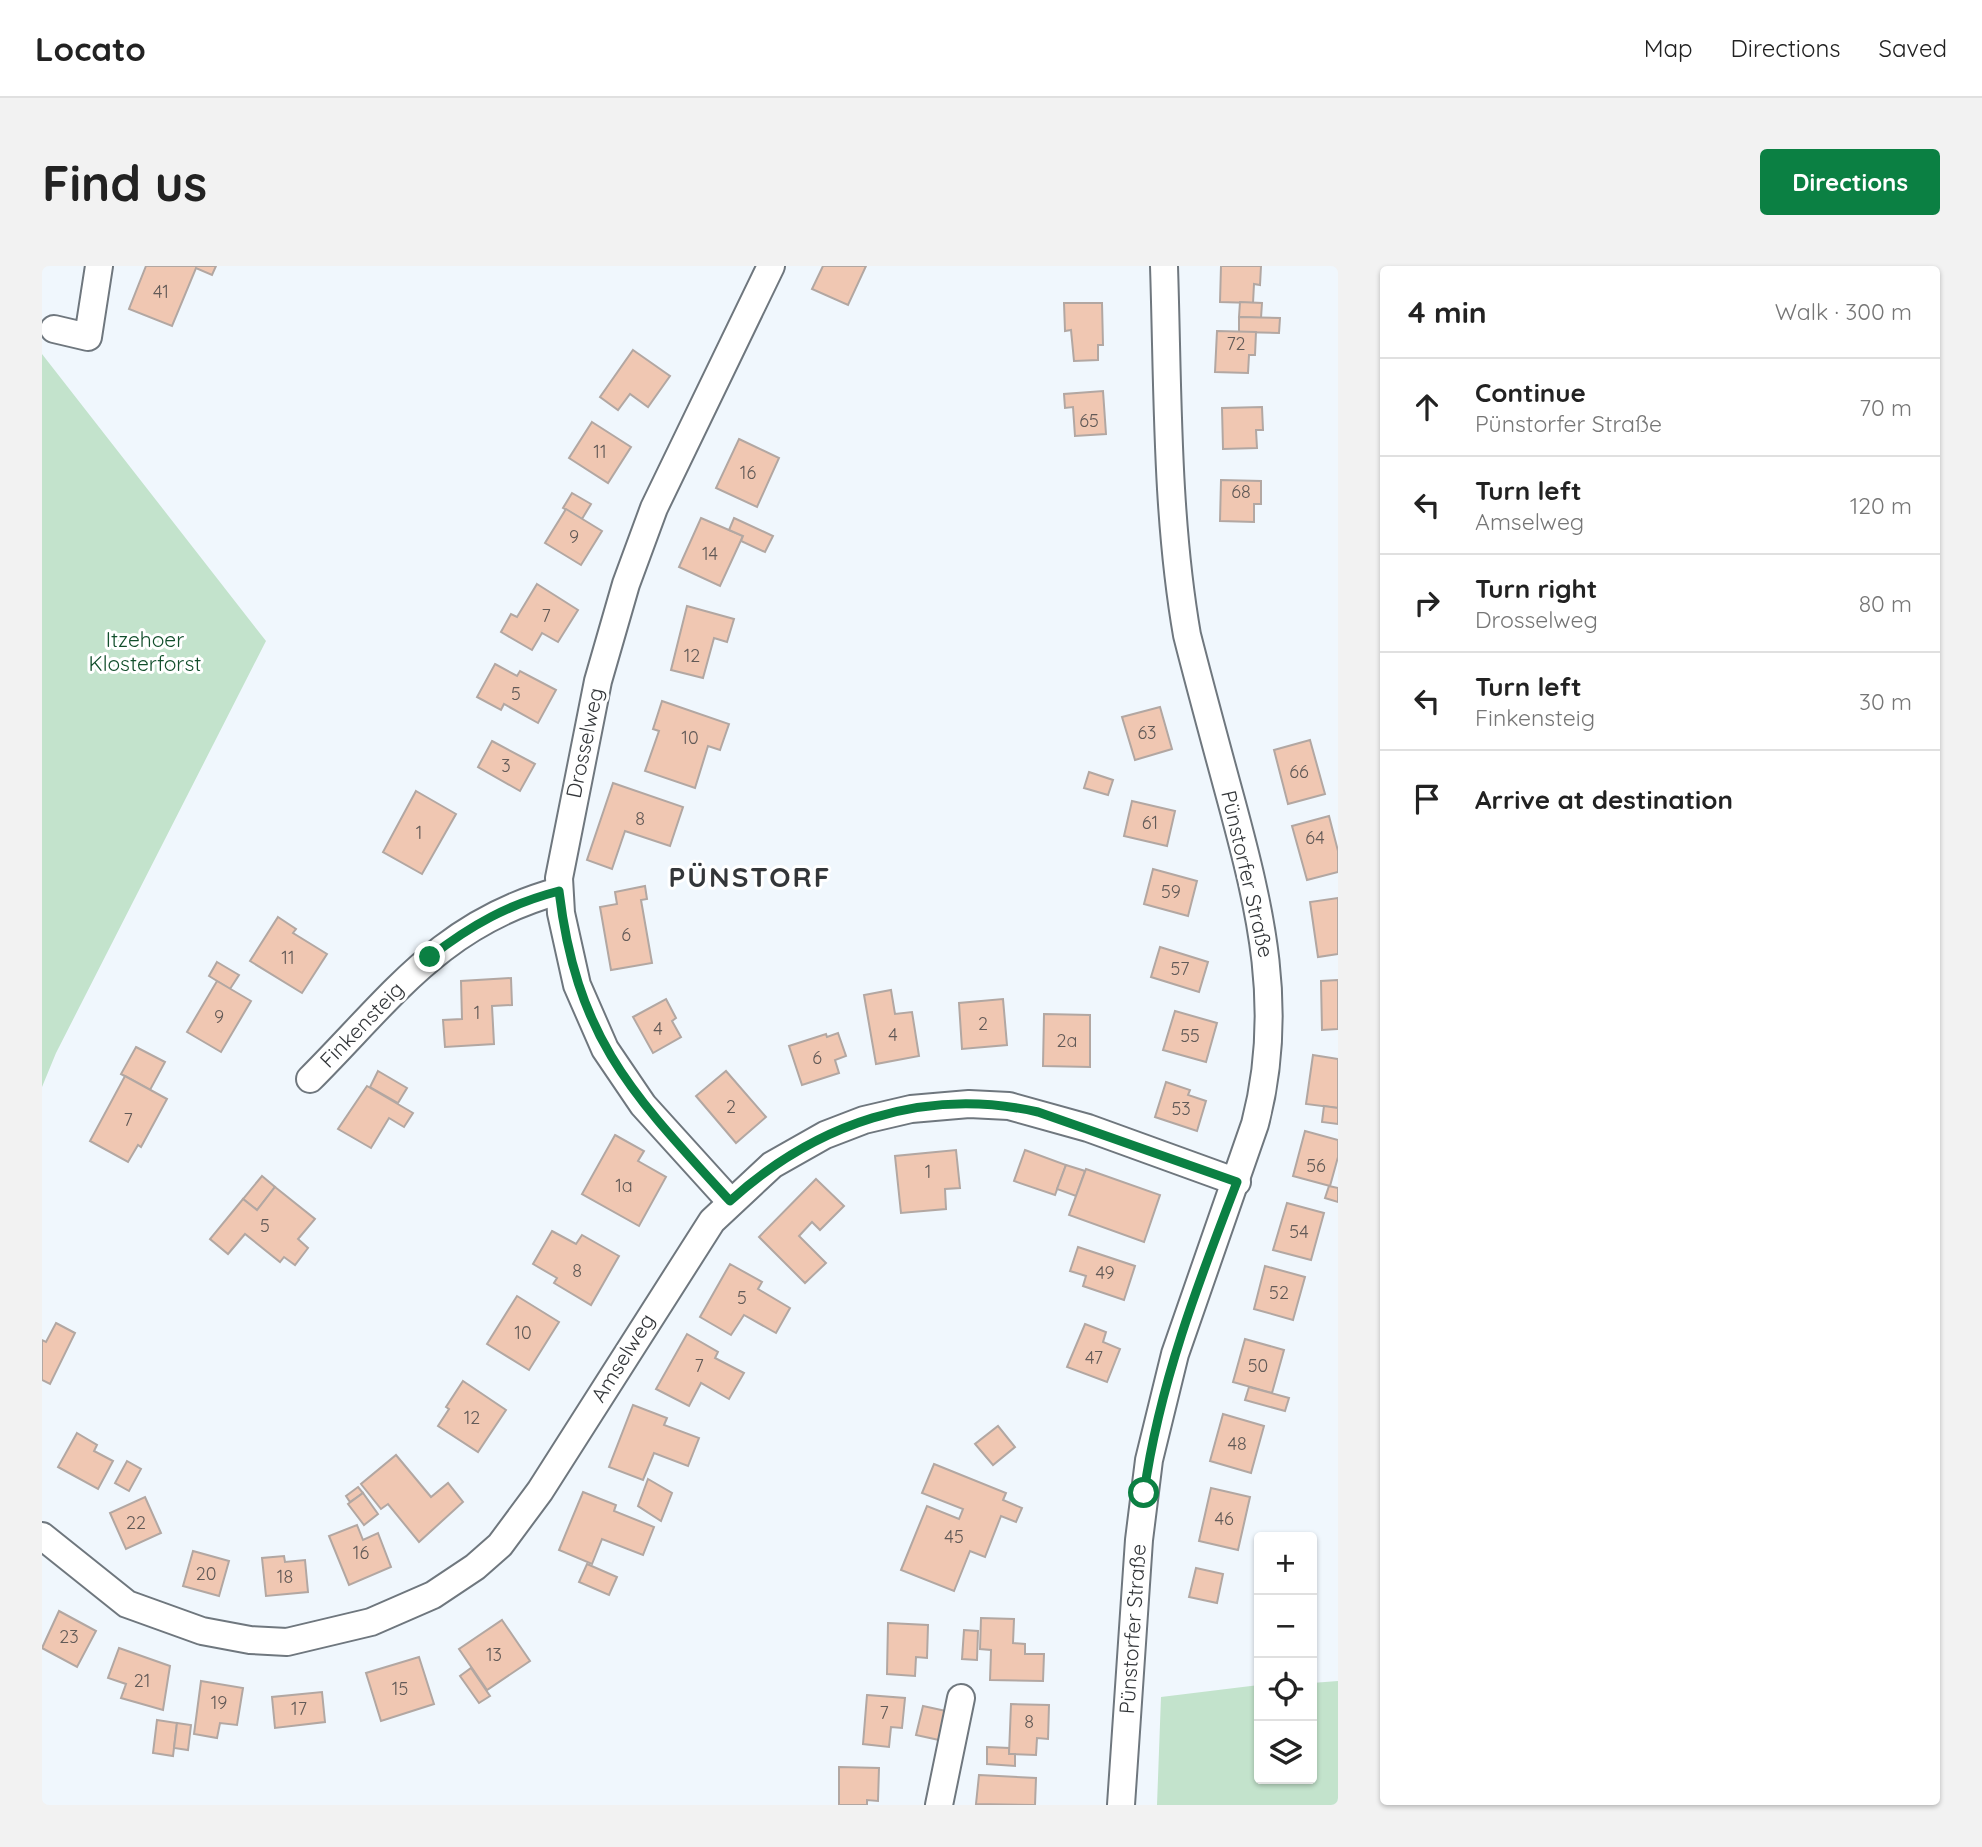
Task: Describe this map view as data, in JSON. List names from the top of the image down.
{
  "streets": {
    "street": [
      "Drosselweg",
      "Pünstorfer Straße",
      "Finkensteig",
      "Amselweg"
    ]
  },
  "crossings": [
    ["Drosselweg", "Finkensteig"],
    ["Drosselweg", "Amselweg"],
    ["Pünstorfer Straße", "Amselweg"]
  ],
  "districts": ["PÜNSTORF"],
  "parks": ["Itzehoer Klosterforst"],
  "house_numbers": [
    "41",
    "72",
    "65",
    "11",
    "16",
    "68",
    "9",
    "14",
    "7",
    "12",
    "5",
    "63",
    "10",
    "3",
    "66",
    "8",
    "61",
    "1",
    "64",
    "59",
    "6",
    "11",
    "57",
    "1",
    "9",
    "2",
    "4",
    "4",
    "55",
    "2a",
    "6",
    "2",
    "53",
    "7",
    "56",
    "1",
    "1a",
    "5",
    "54",
    "8",
    "49",
    "52",
    "5",
    "10",
    "47",
    "7",
    "50",
    "12",
    "48",
    "46",
    "22",
    "45",
    "16",
    "20",
    "18",
    "23",
    "13",
    "21",
    "15",
    "19",
    "17",
    "7",
    "8"
  ],
  "page": {
    "header": "Locato",
    "nav": ["Map", "Directions", "Saved"],
    "buttons": "Directions",
    "title": "Find us",
    "heading": ["4 min", "Walk · 300 m"],
    "list": [
      ["Continue", "Pünstorfer Straße", "70 m"],
      ["Turn left", "Amselweg", "120 m"],
      ["Turn right", "Drosselweg", "80 m"],
      ["Turn left", "Finkensteig", "30 m"],
      "Arrive at destination"
    ],
    "map_buttons": ["+", "−"]
  }
}
